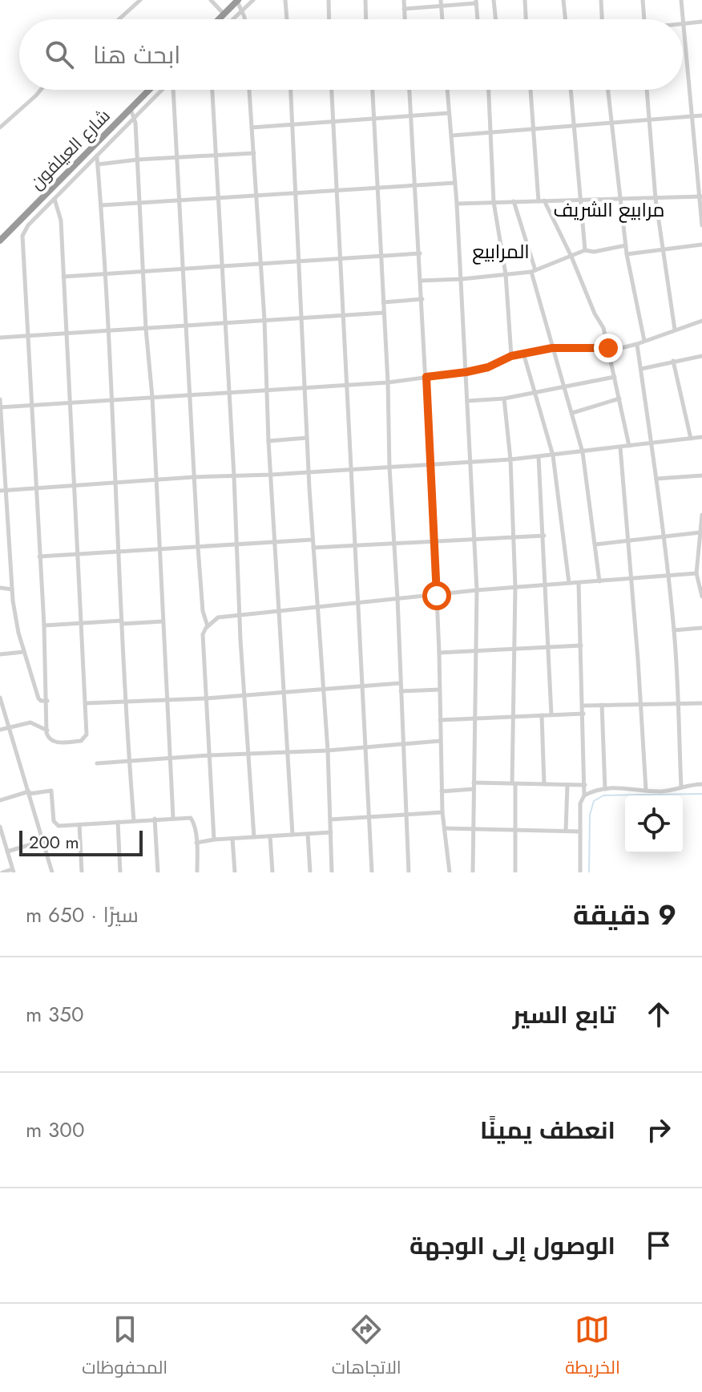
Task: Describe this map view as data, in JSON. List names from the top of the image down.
{
  "streets": {
    "highway": ["شارع العيلفون"]
  },
  "districts": ["مرابيع الشريف", "المرابيع"],
  "scale_bar": "200 m",
  "page": {
    "search": "ابحث هنا",
    "scale": "200 m",
    "heading": ["9 دقيقة", "سيرًا · 650 m"],
    "list": [
      ["تابع السير", "350 m"],
      ["انعطف يمينًا", "300 m"],
      "الوصول إلى الوجهة"
    ],
    "nav": ["الخريطة", "الاتجاهات", "المحفوظات"]
  }
}
